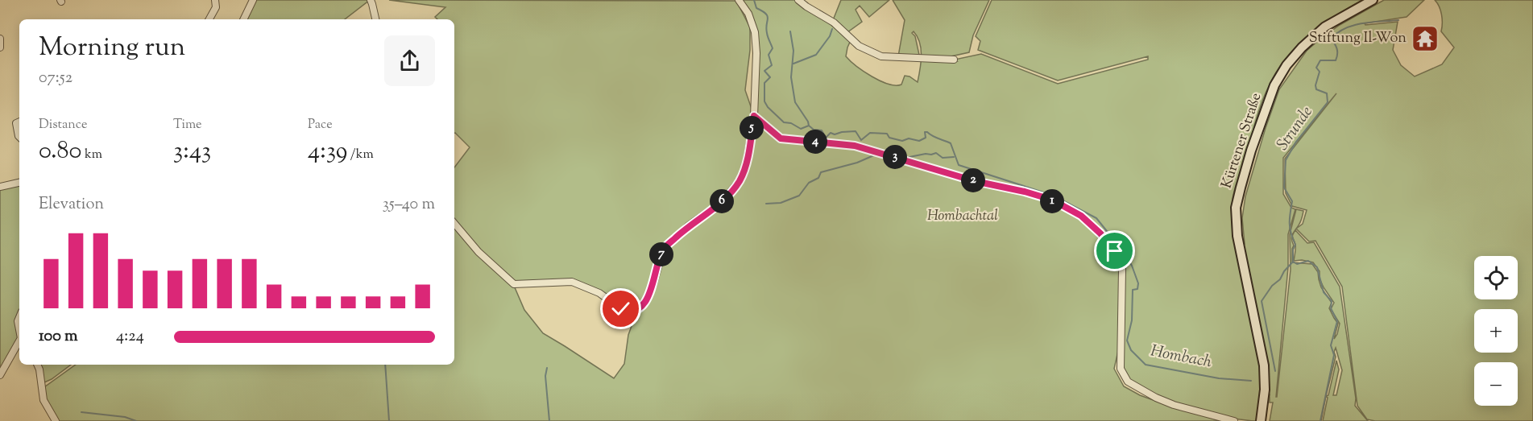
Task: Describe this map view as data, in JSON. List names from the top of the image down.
{
  "streets": {
    "main road": ["Kürtener Straße"]
  },
  "water": ["Strunde", "Hombach"],
  "parks": ["Hombachtal"],
  "places": {
    "temple": ["Stiftung Il-Won"]
  },
  "page": {
    "heading": ["Morning run", "07:52"],
    "stats": [
      ["Distance", "0.80 km"],
      ["Time", "3:43"],
      ["Pace", "4:39 /km"]
    ],
    "pins": [
      "5",
      "4",
      "3",
      "2",
      "1",
      "6",
      "7"
    ],
    "chart": ["Elevation", "35–40 m"],
    "map_buttons": ["+", "−"],
    "list": [
      {
        "name": "100 m",
        "note": "4:24"
      }
    ]
  }
}
